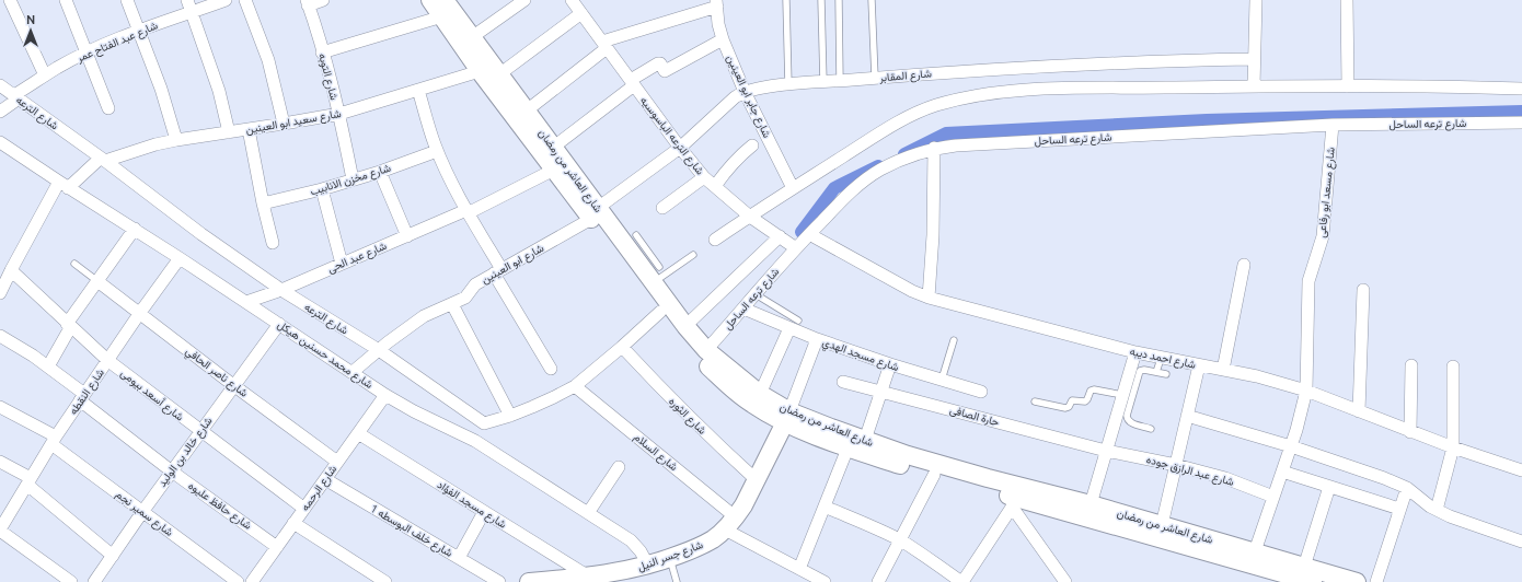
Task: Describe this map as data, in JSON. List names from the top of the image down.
{
  "streets": {
    "main road": ["شارع العاشر من رمضان", "شارع جسر النيل"],
    "street": [
      "شارع عبد الفتاح عمر",
      "شارع المقابر",
      "شارع التوبه",
      "شارع جابر ابو العينين",
      "شارع الترعه",
      "شارع سعيد ابو العينين",
      "شارع ترعه الساحل",
      "شارع الترعه الباسوسيه",
      "شارع مخزن الانابيب",
      "شارع مسعد ابو رفاعى",
      "شارع عبد الحى",
      "شارع ابو العينين",
      "شارع محمد حسنين هيكل",
      "شارع مسجد الهدي",
      "شارع احمد ديبه",
      "شارع ناصر الحافي",
      "شارع النقطه",
      "شارع أسعد بيومى",
      "شارع الثوره",
      "حارة الصافى",
      "شارع خالد بن الوليد",
      "شارع السلام",
      "شارع عبد الرازق جوده",
      "شارع الرحمه",
      "شارع مسجد الفؤاد",
      "شارع حافظ عليوه",
      "شارع سمير نجم",
      "شارع خلف البوسطه 1"
    ]
  },
  "crossings": [
    ["شارع عبد الفتاح عمر", "شارع الترعه"],
    ["شارع المقابر", "شارع جابر ابو العينين"],
    ["شارع المقابر", "شارع الترعه الباسوسيه"],
    ["شارع المقابر", "شارع العاشر من رمضان"],
    ["شارع المقابر", "شارع ابو العينين"],
    ["شارع التوبه", "شارع سعيد ابو العينين"],
    ["شارع التوبه", "شارع مخزن الانابيب"],
    ["شارع الترعه", "شارع سعيد ابو العينين"],
    ["شارع الترعه", "شارع العاشر من رمضان"],
    ["شارع الترعه", "شارع عبد الحى"],
    ["شارع الترعه", "شارع ابو العينين"],
    ["شارع الترعه", "شارع الثوره"],
    ["شارع الترعه", "شارع السلام"],
    ["شارع سعيد ابو العينين", "شارع العاشر من رمضان"],
    ["شارع ترعه الساحل", "شارع الترعه الباسوسيه"],
    ["شارع ترعه الساحل", "شارع العاشر من رمضان"],
    ["شارع ترعه الساحل", "شارع مسعد ابو رفاعى"],
    ["شارع ترعه الساحل", "شارع مسجد الهدي"],
    ["شارع ترعه الساحل", "شارع احمد ديبه"],
    ["شارع العاشر من رمضان", "شارع مسعد ابو رفاعى"],
    ["شارع العاشر من رمضان", "شارع عبد الحى"],
    ["شارع العاشر من رمضان", "شارع ابو العينين"],
    ["شارع العاشر من رمضان", "شارع جسر النيل"],
    ["شارع مسعد ابو رفاعى", "شارع احمد ديبه"],
    ["شارع مسعد ابو رفاعى", "شارع عبد الرازق جوده"],
    ["شارع عبد الحى", "شارع محمد حسنين هيكل"],
    ["شارع ابو العينين", "شارع محمد حسنين هيكل"],
    ["شارع محمد حسنين هيكل", "شارع النقطه"],
    ["شارع محمد حسنين هيكل", "شارع خالد بن الوليد"],
    ["شارع محمد حسنين هيكل", "شارع الرحمه"],
    ["شارع محمد حسنين هيكل", "شارع جسر النيل"],
    ["شارع ناصر الحافي", "شارع النقطه"],
    ["شارع ناصر الحافي", "شارع خالد بن الوليد"],
    ["شارع ناصر الحافي", "شارع الرحمه"],
    ["شارع النقطه", "شارع أسعد بيومى"],
    ["شارع النقطه", "شارع حافظ عليوه"],
    ["شارع النقطه", "شارع سمير نجم"],
    ["شارع أسعد بيومى", "شارع خالد بن الوليد"],
    ["شارع أسعد بيومى", "شارع الرحمه"],
    ["شارع الثوره", "شارع جسر النيل"],
    ["حارة الصافى", "شارع عبد الرازق جوده"],
    ["شارع خالد بن الوليد", "شارع حافظ عليوه"],
    ["شارع خالد بن الوليد", "شارع سمير نجم"],
    ["شارع السلام", "شارع جسر النيل"],
    ["شارع الرحمه", "شارع مسجد الفؤاد"],
    ["شارع الرحمه", "شارع حافظ عليوه"],
    ["شارع الرحمه", "شارع خلف البوسطه 1"],
    ["شارع مسجد الفؤاد", "شارع جسر النيل"]
  ],
  "north": "top"
}
